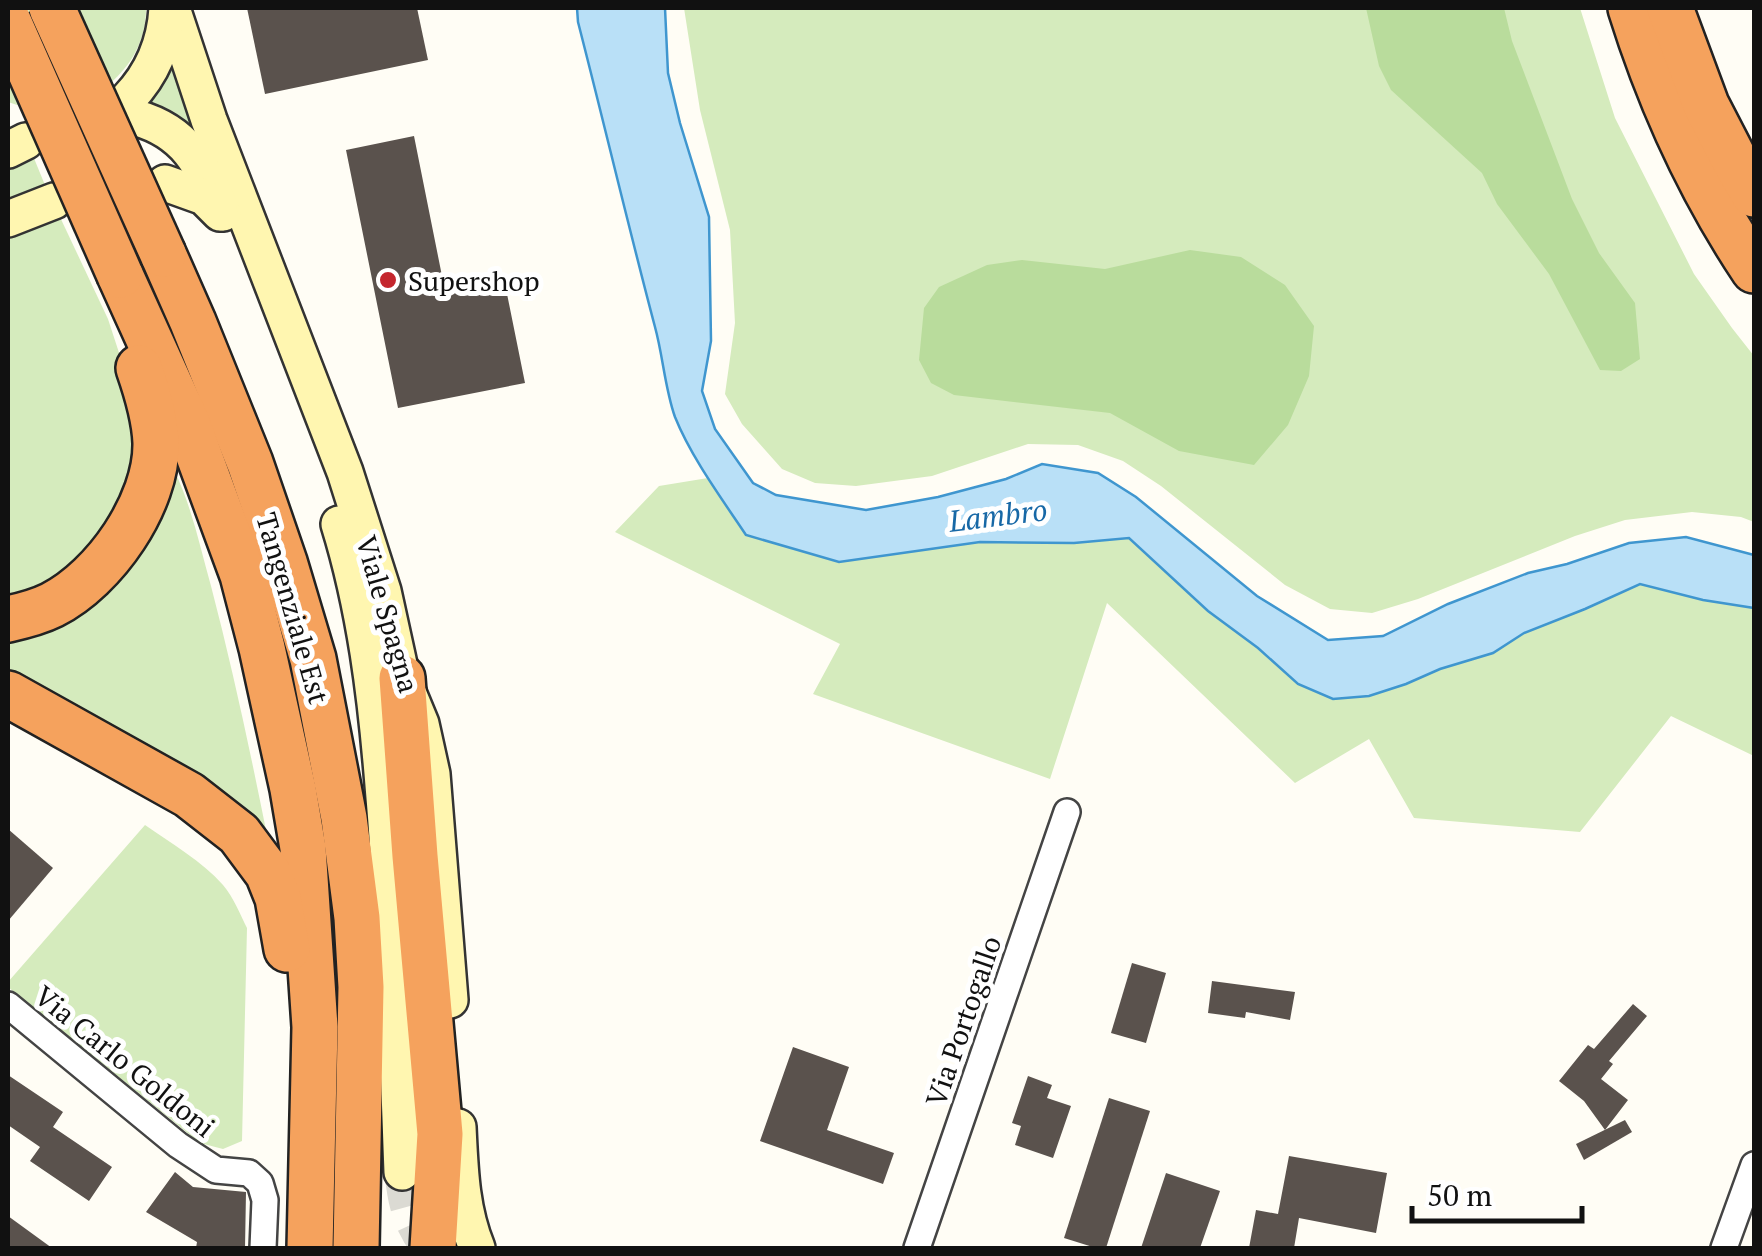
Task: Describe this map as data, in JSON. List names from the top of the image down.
{
  "streets": {
    "highway": ["Tangenziale Est"],
    "street": ["Viale Spagna", "Via Portogallo", "Via Carlo Goldoni"]
  },
  "water": ["Lambro"],
  "places": ["Supershop"],
  "scale_bar": "50 m"
}
